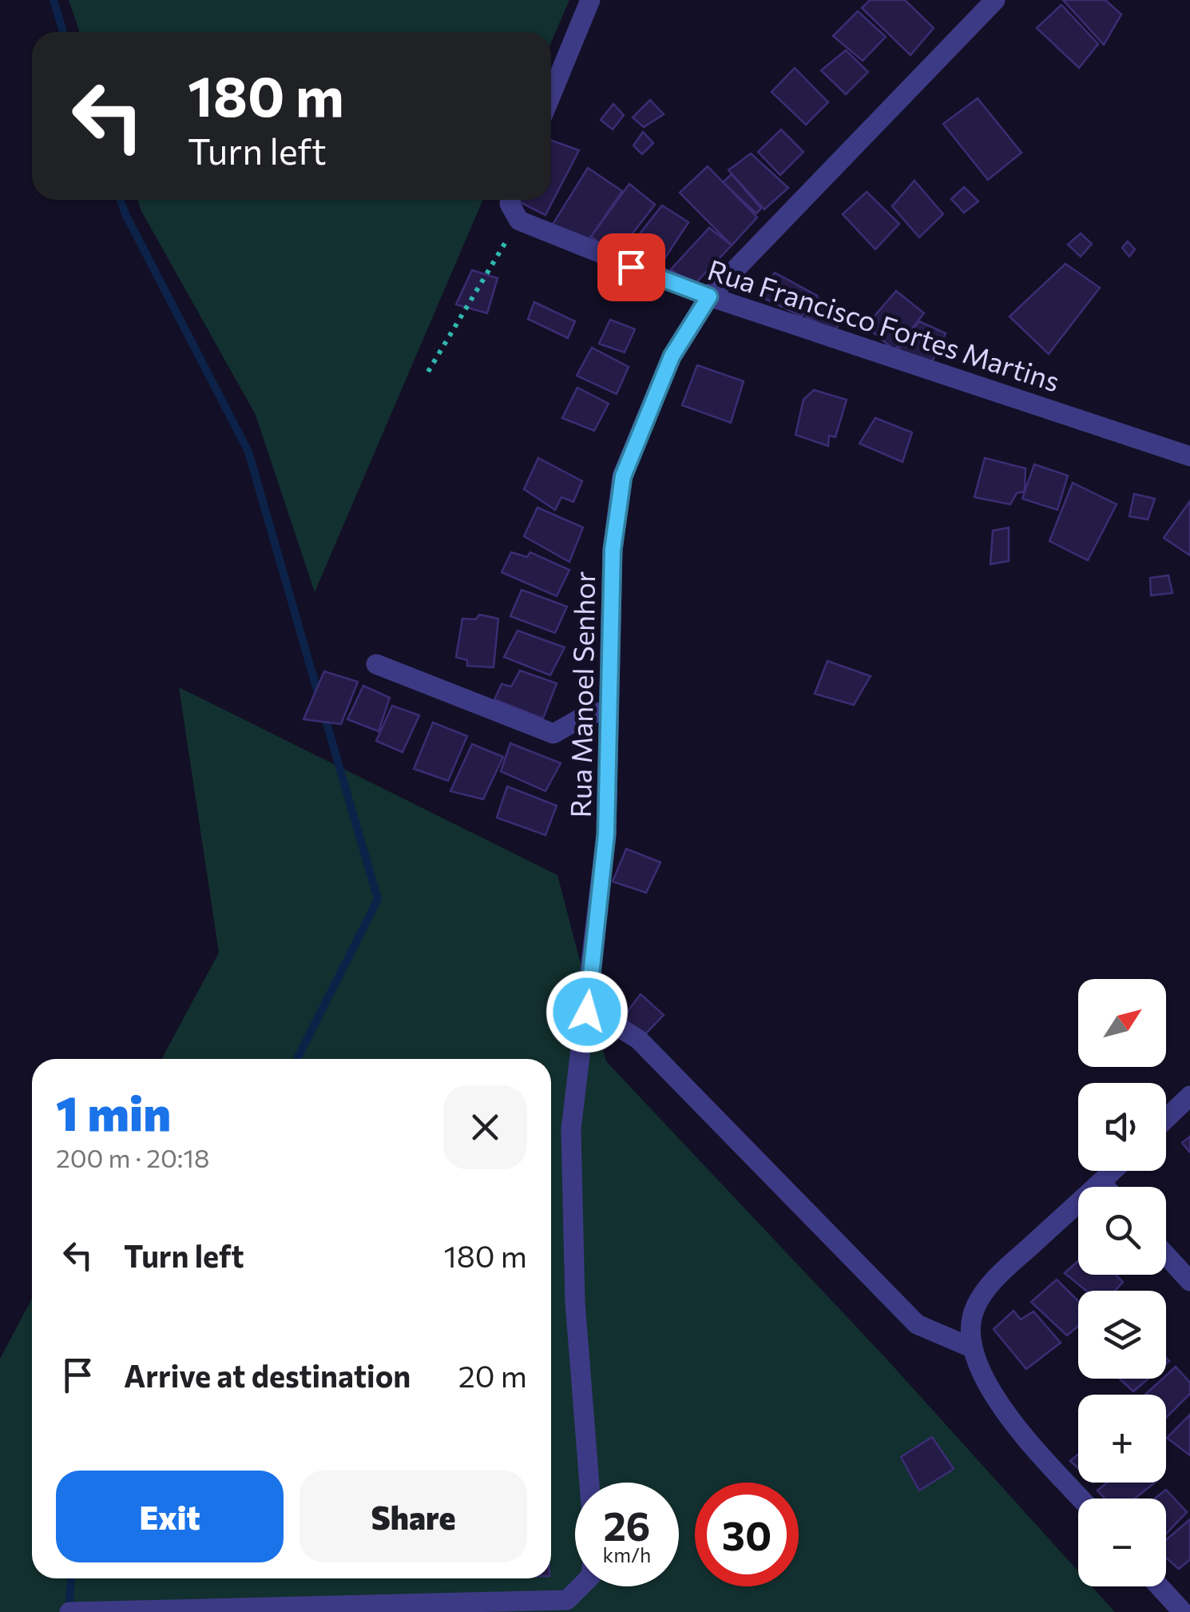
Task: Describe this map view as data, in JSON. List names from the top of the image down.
{
  "streets": {
    "street": ["Rua Francisco Fortes Martins", "Rua Manoel Senhor"]
  },
  "crossings": [
    ["Rua Francisco Fortes Martins", "Rua Manoel Senhor"]
  ],
  "north": "top right",
  "page": {
    "turn": ["180 m", "Turn left"],
    "map_buttons": ["+", "−"],
    "heading": ["1 min", "200 m · 20:18"],
    "list": [
      {
        "name": "Turn left",
        "value": "180 m"
      },
      {
        "name": "Arrive at destination",
        "value": "20 m"
      }
    ],
    "buttons": ["Exit", "Share"],
    "speed": "26 km/h",
    "limit": "30"
  }
}
